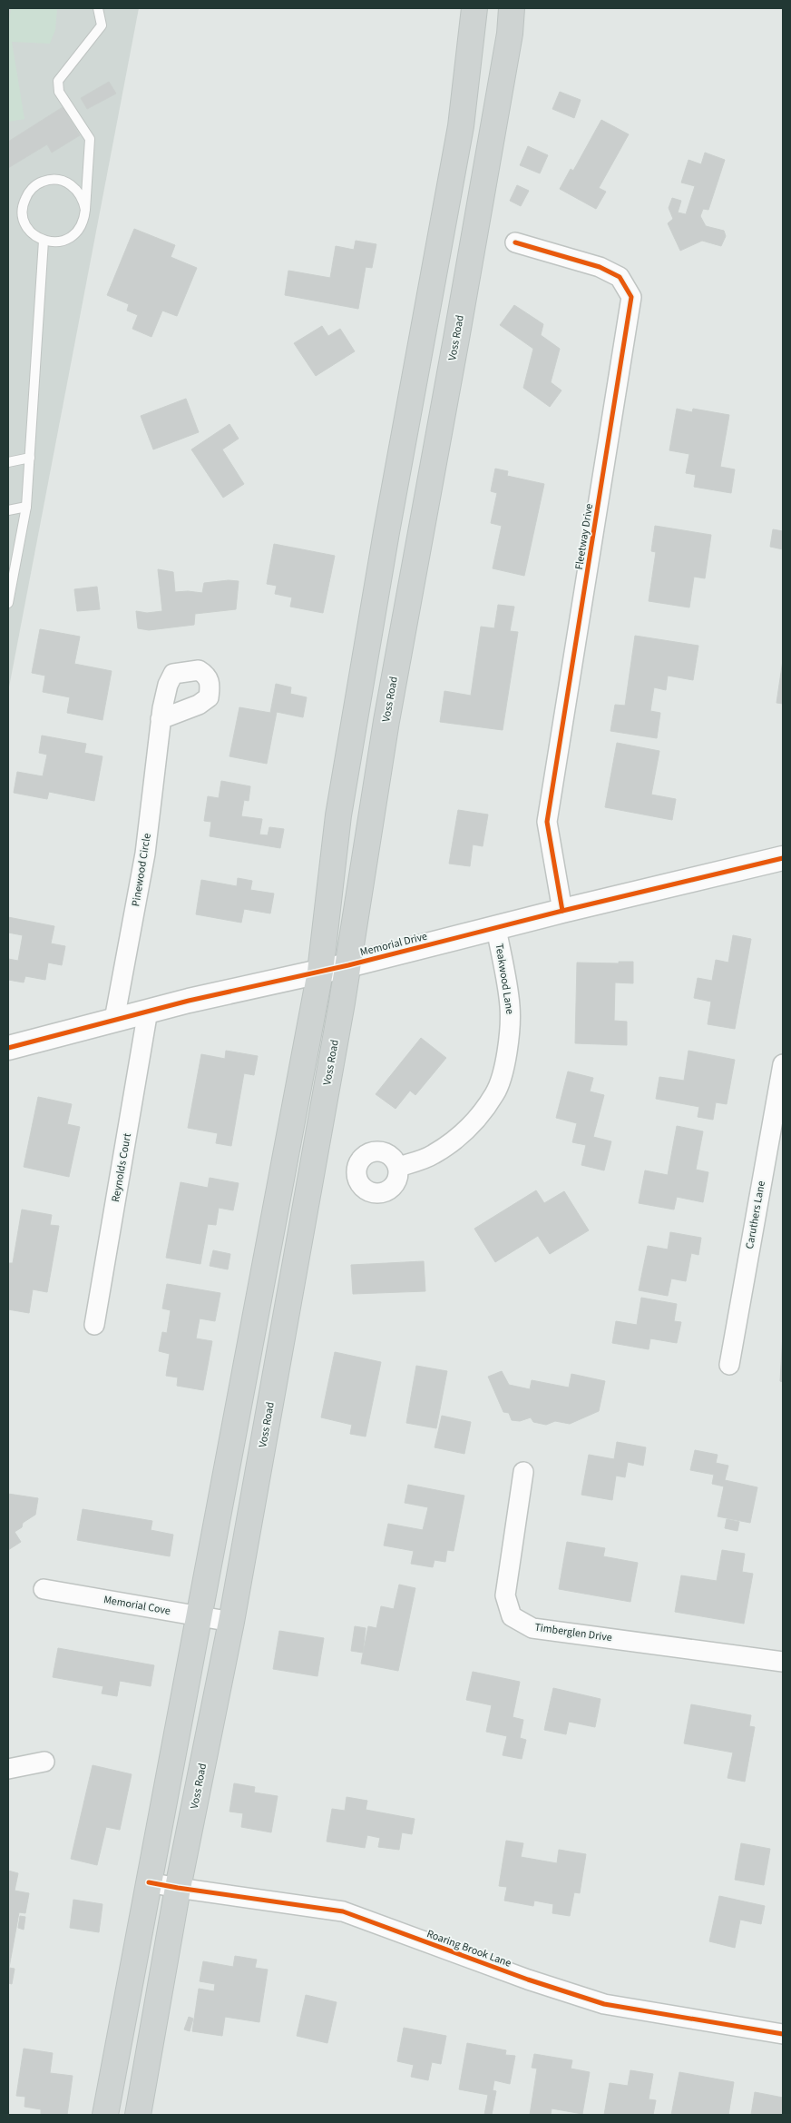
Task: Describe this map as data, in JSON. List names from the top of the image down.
{
  "streets": {
    "main road": ["Voss Road"],
    "street": [
      "Fleetway Drive",
      "Pinewood Circle",
      "Memorial Drive",
      "Teakwood Lane",
      "Reynolds Court",
      "Caruthers Lane",
      "Memorial Cove",
      "Timberglen Drive",
      "Roaring Brook Lane"
    ]
  },
  "crossings": [
    ["Voss Road", "Memorial Drive"],
    ["Voss Road", "Memorial Cove"],
    ["Voss Road", "Roaring Brook Lane"],
    ["Fleetway Drive", "Memorial Drive"],
    ["Pinewood Circle", "Memorial Drive"],
    ["Memorial Drive", "Teakwood Lane"],
    ["Memorial Drive", "Reynolds Court"]
  ]
}
